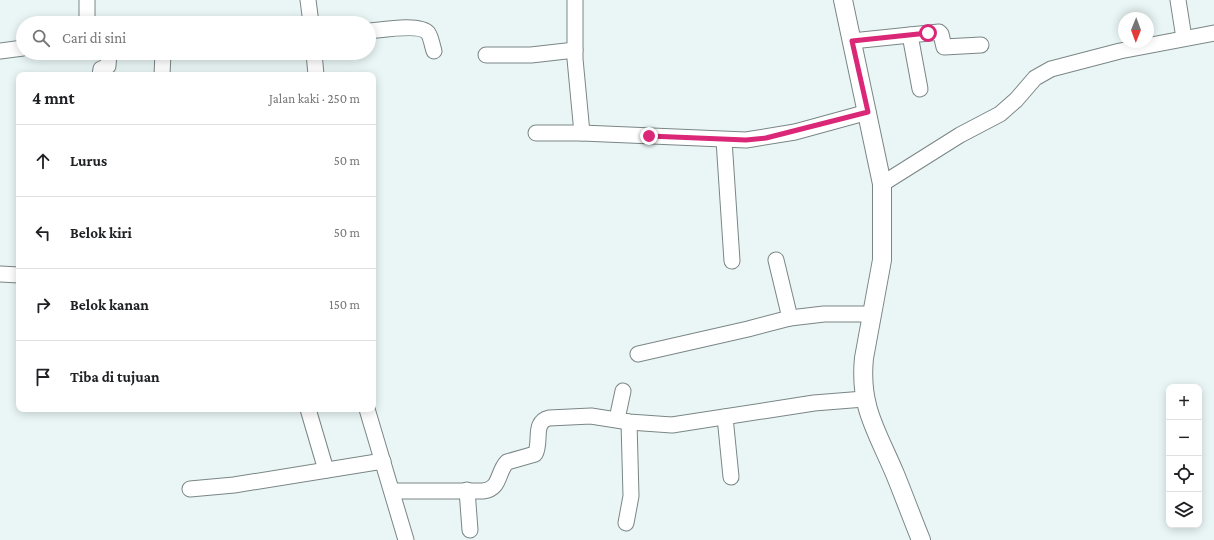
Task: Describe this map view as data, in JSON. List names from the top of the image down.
{
  "north": "bottom",
  "page": {
    "search": "Cari di sini",
    "heading": ["4 mnt", "Jalan kaki · 250 m"],
    "list": [
      ["Lurus", "50 m"],
      ["Belok kiri", "50 m"],
      ["Belok kanan", "150 m"],
      "Tiba di tujuan"
    ],
    "map_buttons": ["+", "−"]
  }
}
